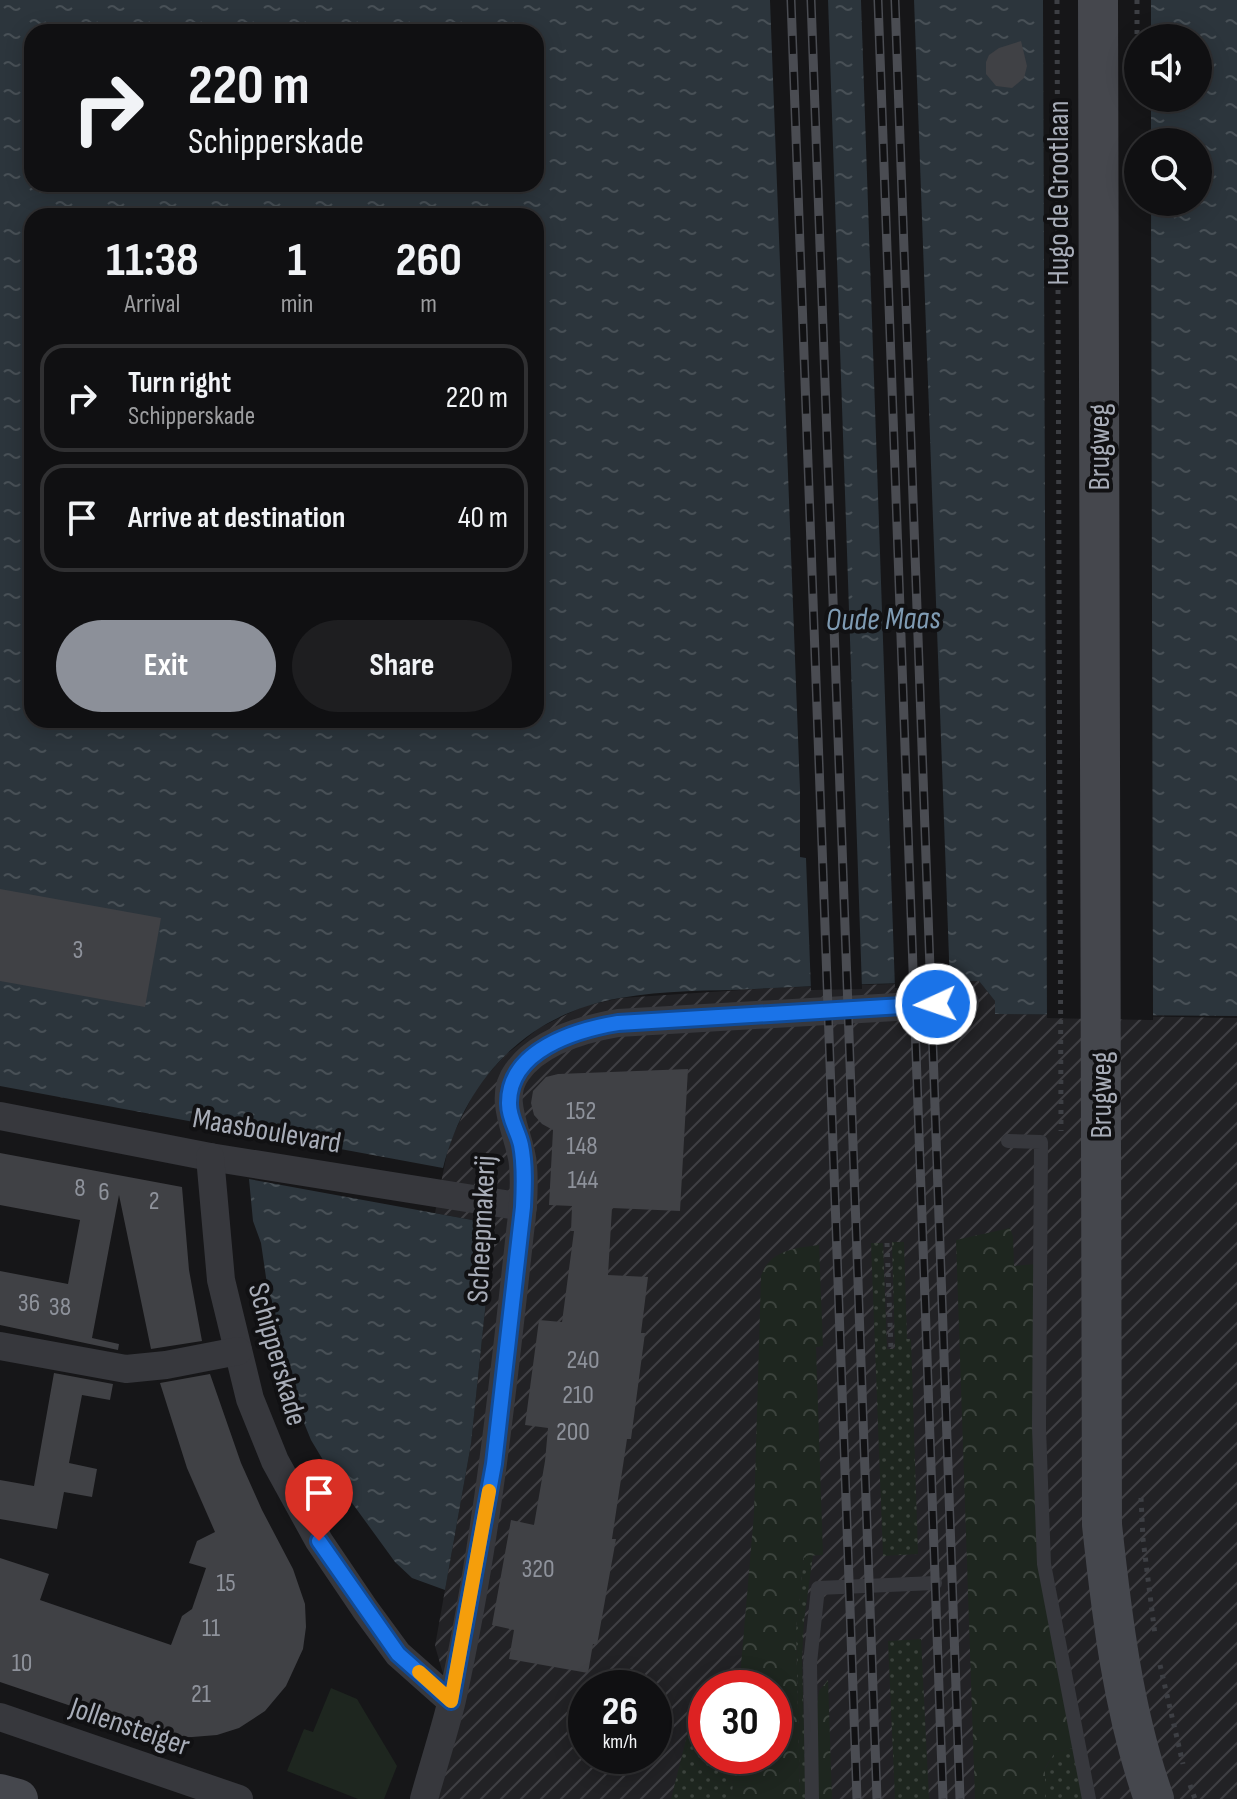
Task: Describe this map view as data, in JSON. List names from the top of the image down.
{
  "streets": {
    "main road": ["Hugo de Grootlaan", "Brugweg"],
    "street": [
      "Maasboulevard",
      "Scheepmakerij",
      "Schipperskade",
      "Jollensteiger"
    ]
  },
  "crossings": [
    ["Hugo de Grootlaan", "Brugweg"],
    ["Maasboulevard", "Scheepmakerij"],
    ["Maasboulevard", "Schipperskade"],
    ["Scheepmakerij", "Schipperskade"]
  ],
  "water": ["Oude Maas"],
  "house_numbers": [
    "3",
    "152",
    "148",
    "144",
    "8",
    "6",
    "2",
    "36",
    "38",
    "240",
    "210",
    "200",
    "320",
    "15",
    "11",
    "10",
    "21"
  ],
  "page": {
    "turn": ["220 m", "Schipperskade"],
    "eta": [
      "11:38",
      "Arrival",
      "1",
      "min",
      "260",
      "m"
    ],
    "list": [
      {
        "name": "Turn right",
        "note": "Schipperskade",
        "value": "220 m"
      },
      {
        "name": "Arrive at destination",
        "value": "40 m"
      }
    ],
    "buttons": ["Exit", "Share"],
    "speed": "26 km/h",
    "limit": "30"
  }
}
